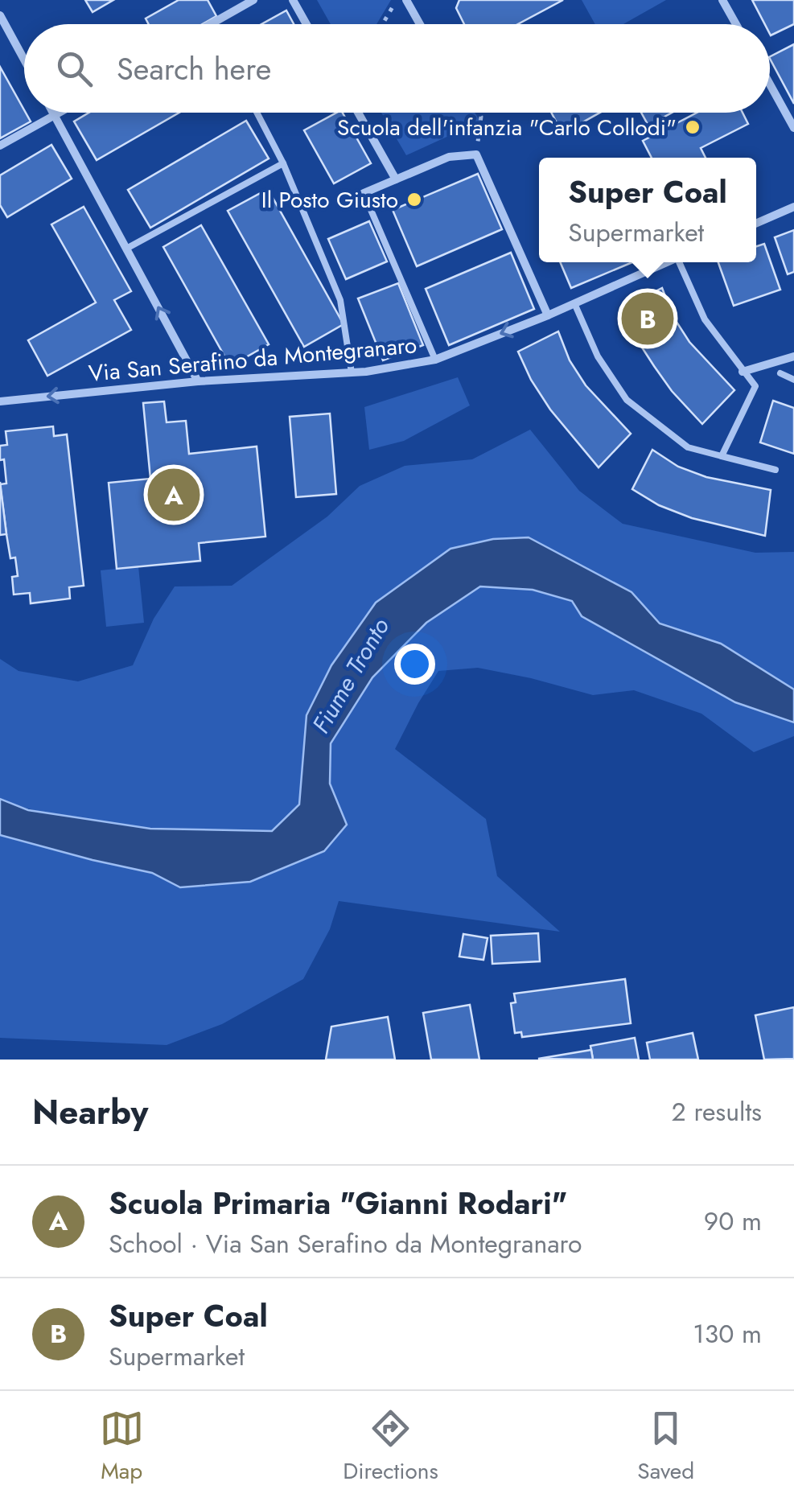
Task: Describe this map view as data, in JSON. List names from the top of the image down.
{
  "streets": {
    "street": ["Via San Serafino da Montegranaro"]
  },
  "one_way": ["Via San Serafino da Montegranaro"],
  "water": ["Fiume Tronto"],
  "places": ["Scuola dell'infanzia \"Carlo Collodi\"", "Il Posto Giusto"],
  "page": {
    "search": "Search here",
    "popup": ["Super Coal", "Supermarket"],
    "pins": ["B", "A"],
    "heading": ["Nearby", "2 results"],
    "list": [
      {
        "mark": "A",
        "name": "Scuola Primaria \"Gianni Rodari\"",
        "note": "School · Via San Serafino da Montegranaro",
        "value": "90 m"
      },
      {
        "mark": "B",
        "name": "Super Coal",
        "note": "Supermarket",
        "value": "130 m"
      }
    ],
    "nav": ["Map", "Directions", "Saved"]
  }
}
